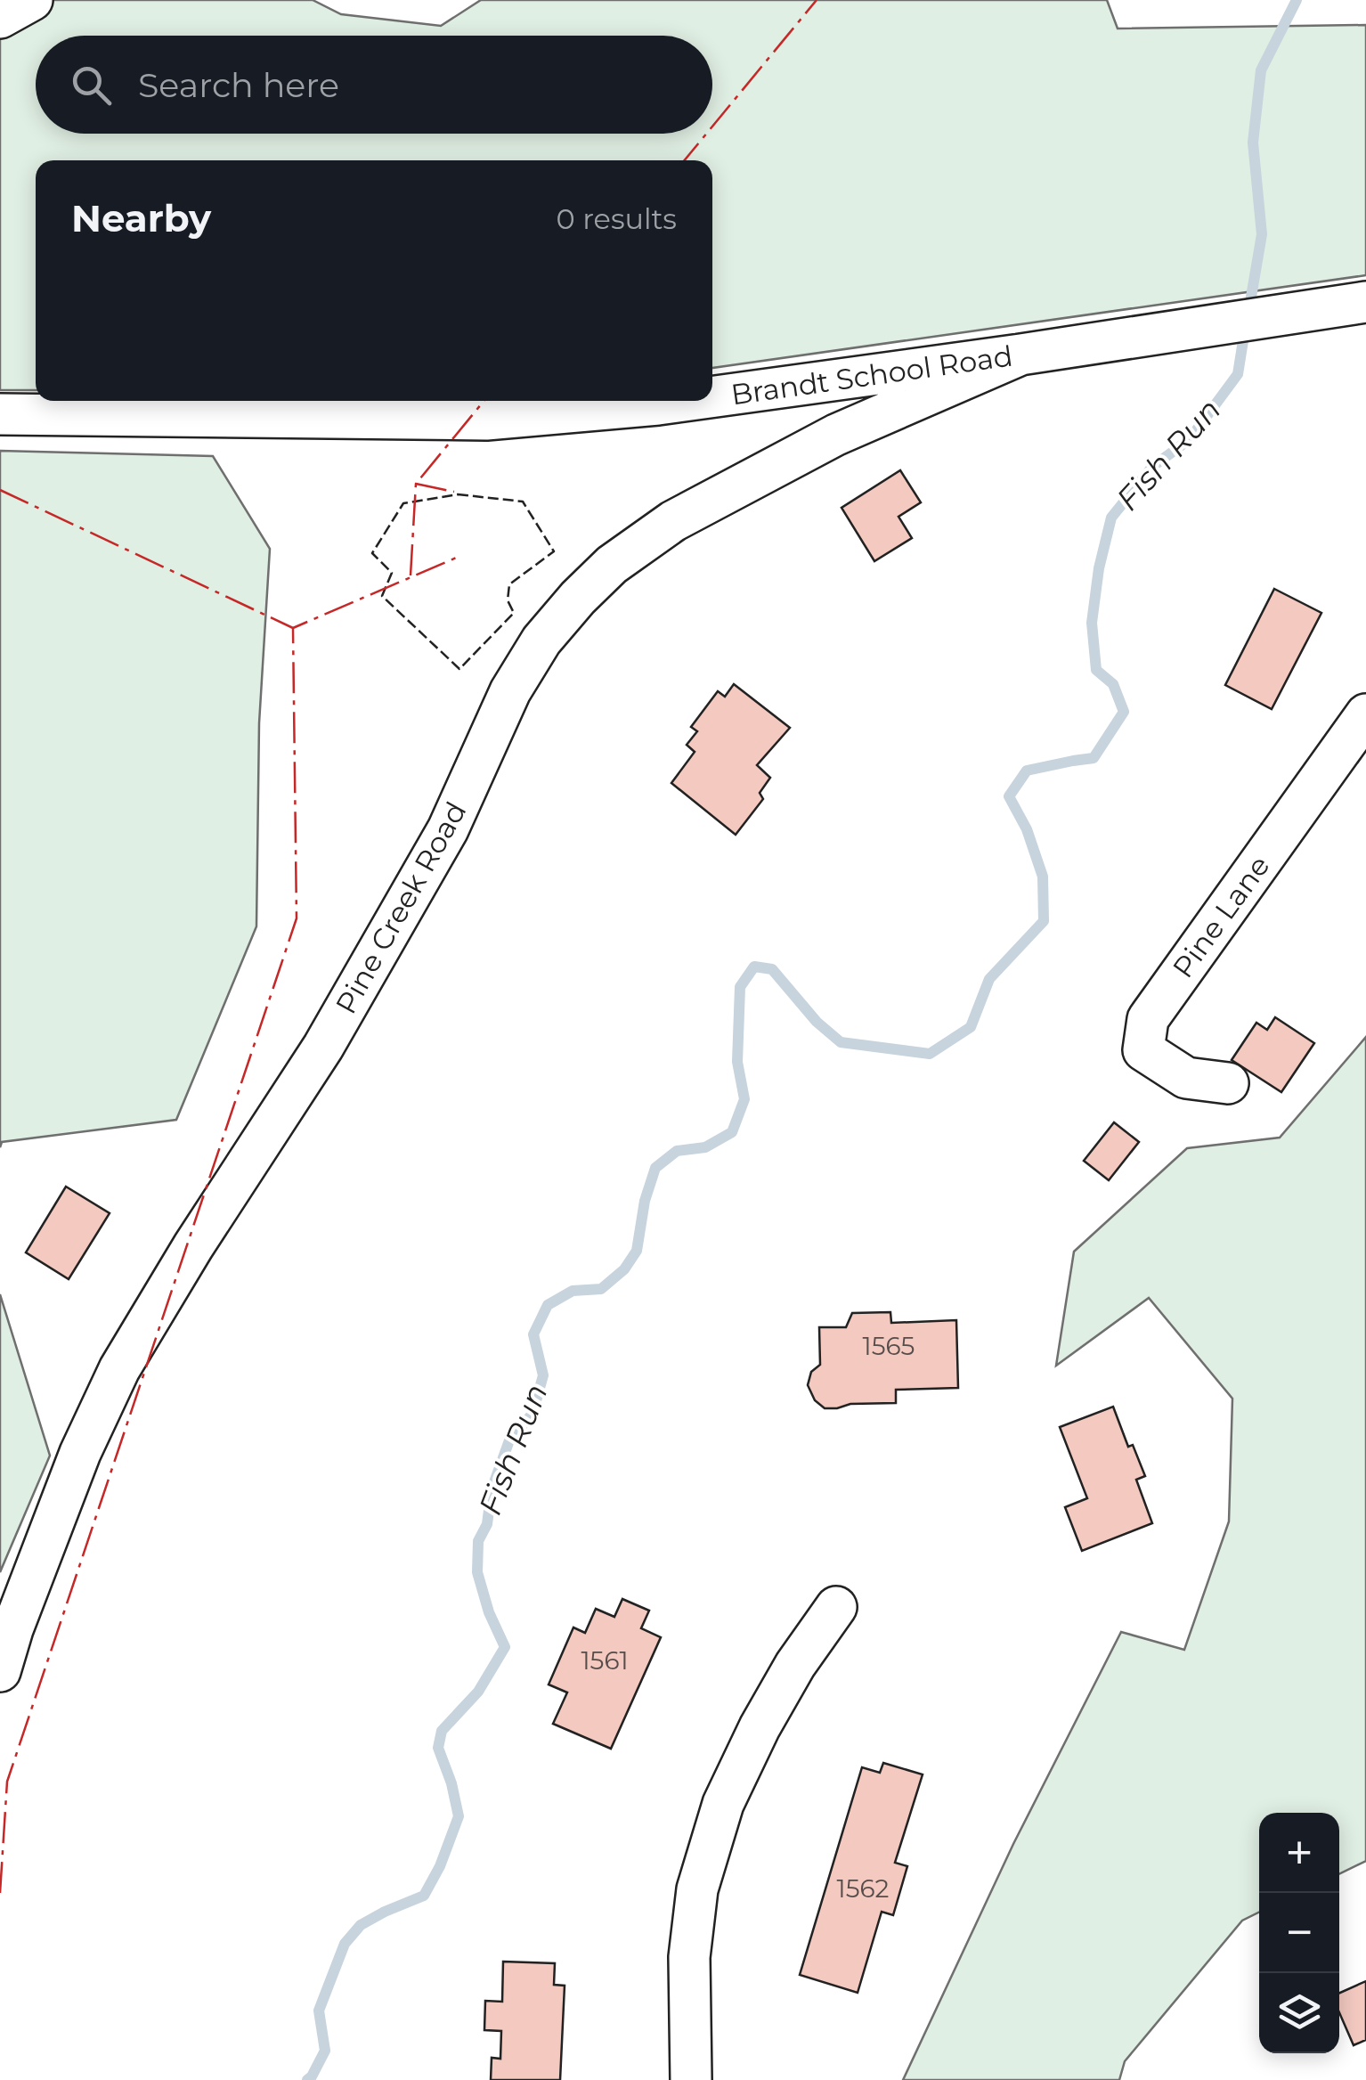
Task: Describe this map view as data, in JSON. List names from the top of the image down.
{
  "streets": {
    "street": ["Brandt School Road", "Pine Creek Road", "Pine Lane"]
  },
  "crossings": [
    ["Brandt School Road", "Pine Creek Road"]
  ],
  "water": ["Fish Run"],
  "house_numbers": ["1565", "1561", "1562"],
  "page": {
    "search": "Search here",
    "heading": ["Nearby", "0 results"],
    "map_buttons": ["+", "−"]
  }
}
